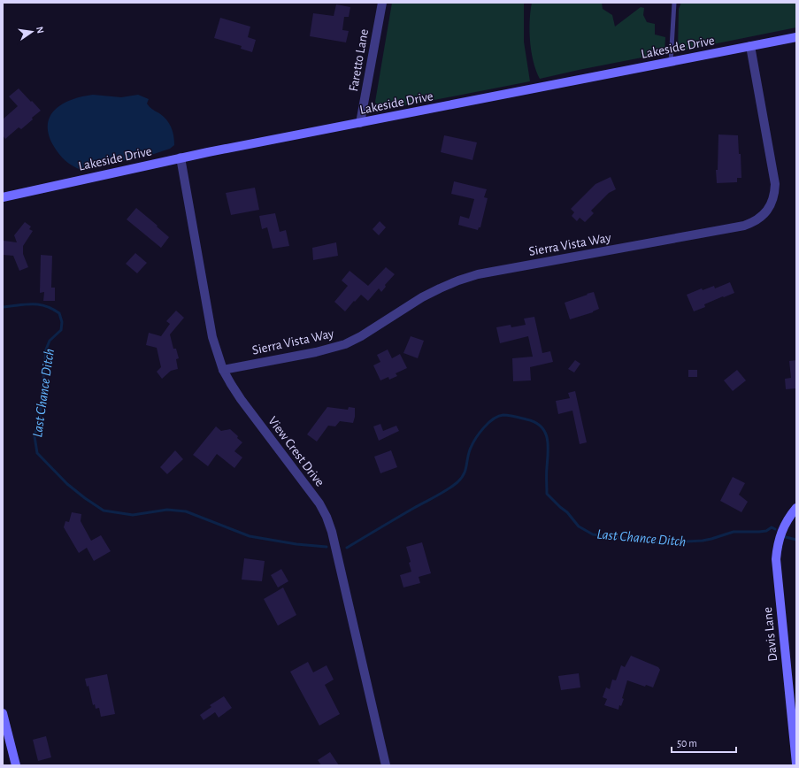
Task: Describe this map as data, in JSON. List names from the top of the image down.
{
  "streets": {
    "street": [
      "Lakeside Drive",
      "Faretto Lane",
      "Sierra Vista Way",
      "View Crest Drive",
      "Davis Lane"
    ]
  },
  "crossings": [
    ["Lakeside Drive", "Faretto Lane"],
    ["Lakeside Drive", "Sierra Vista Way"],
    ["Lakeside Drive", "View Crest Drive"],
    ["Sierra Vista Way", "View Crest Drive"]
  ],
  "water": ["Last Chance Ditch"],
  "scale_bar": "50 m",
  "north": "right"
}
